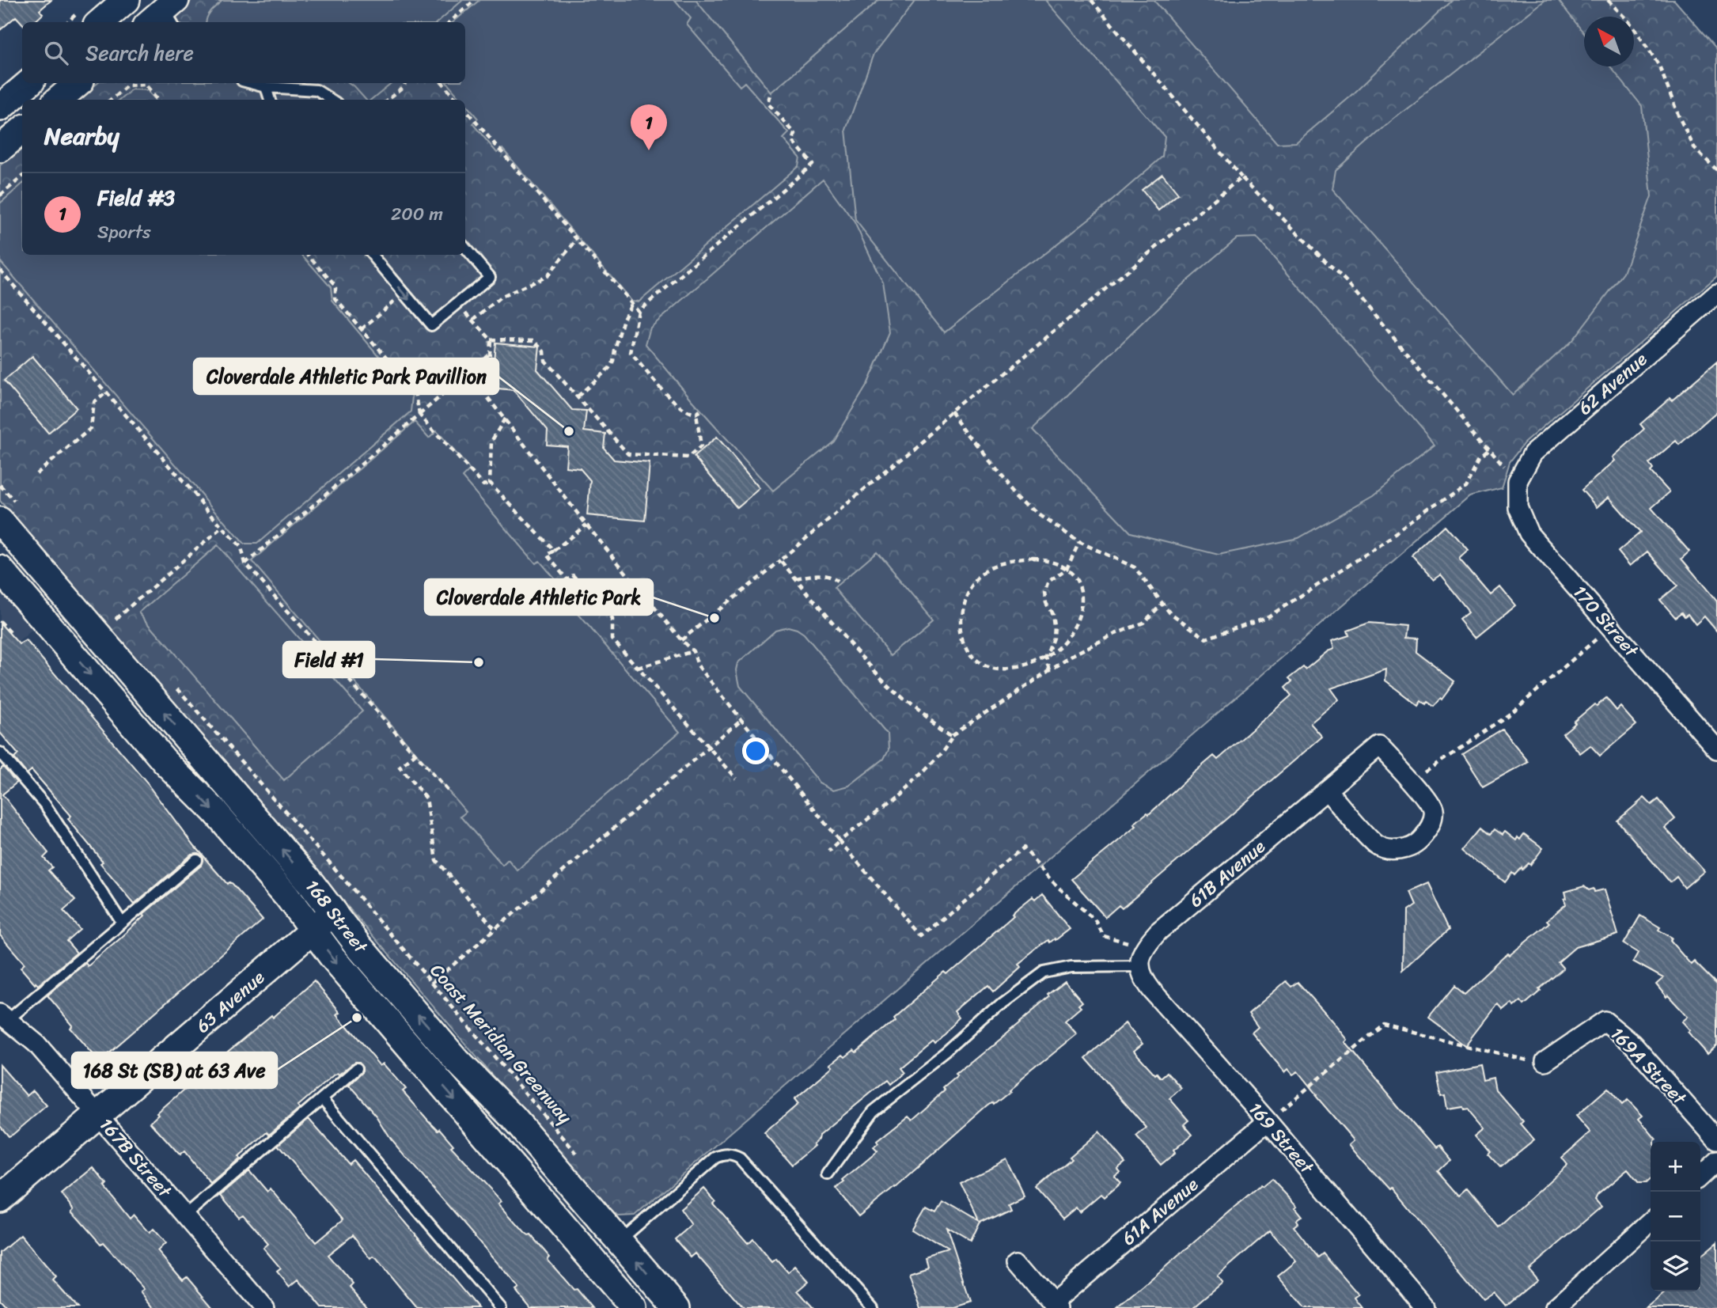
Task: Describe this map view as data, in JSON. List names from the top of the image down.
{
  "streets": {
    "main road": ["168 Street", "63 Avenue"],
    "street": [
      "62 Avenue",
      "170 Street",
      "61B Avenue",
      "169A Street",
      "169 Street",
      "167B Street",
      "61A Avenue"
    ],
    "path": ["Coast Meridian Greenway"]
  },
  "crossings": [
    ["62 Avenue", "170 Street"],
    ["61B Avenue", "169 Street"],
    ["168 Street", "63 Avenue"],
    ["63 Avenue", "167B Street"],
    ["169 Street", "61A Avenue"]
  ],
  "places": [
    "Cloverdale Athletic Park Pavillion",
    "Cloverdale Athletic Park",
    "Field #1",
    "168 St (SB) at 63 Ave"
  ],
  "north": "top left",
  "page": {
    "search": "Search here",
    "heading": "Nearby",
    "pins": "1",
    "list": [
      {
        "mark": "1",
        "name": "Field #3",
        "note": "Sports",
        "value": "200 m"
      }
    ],
    "map_buttons": ["+", "−"]
  }
}
